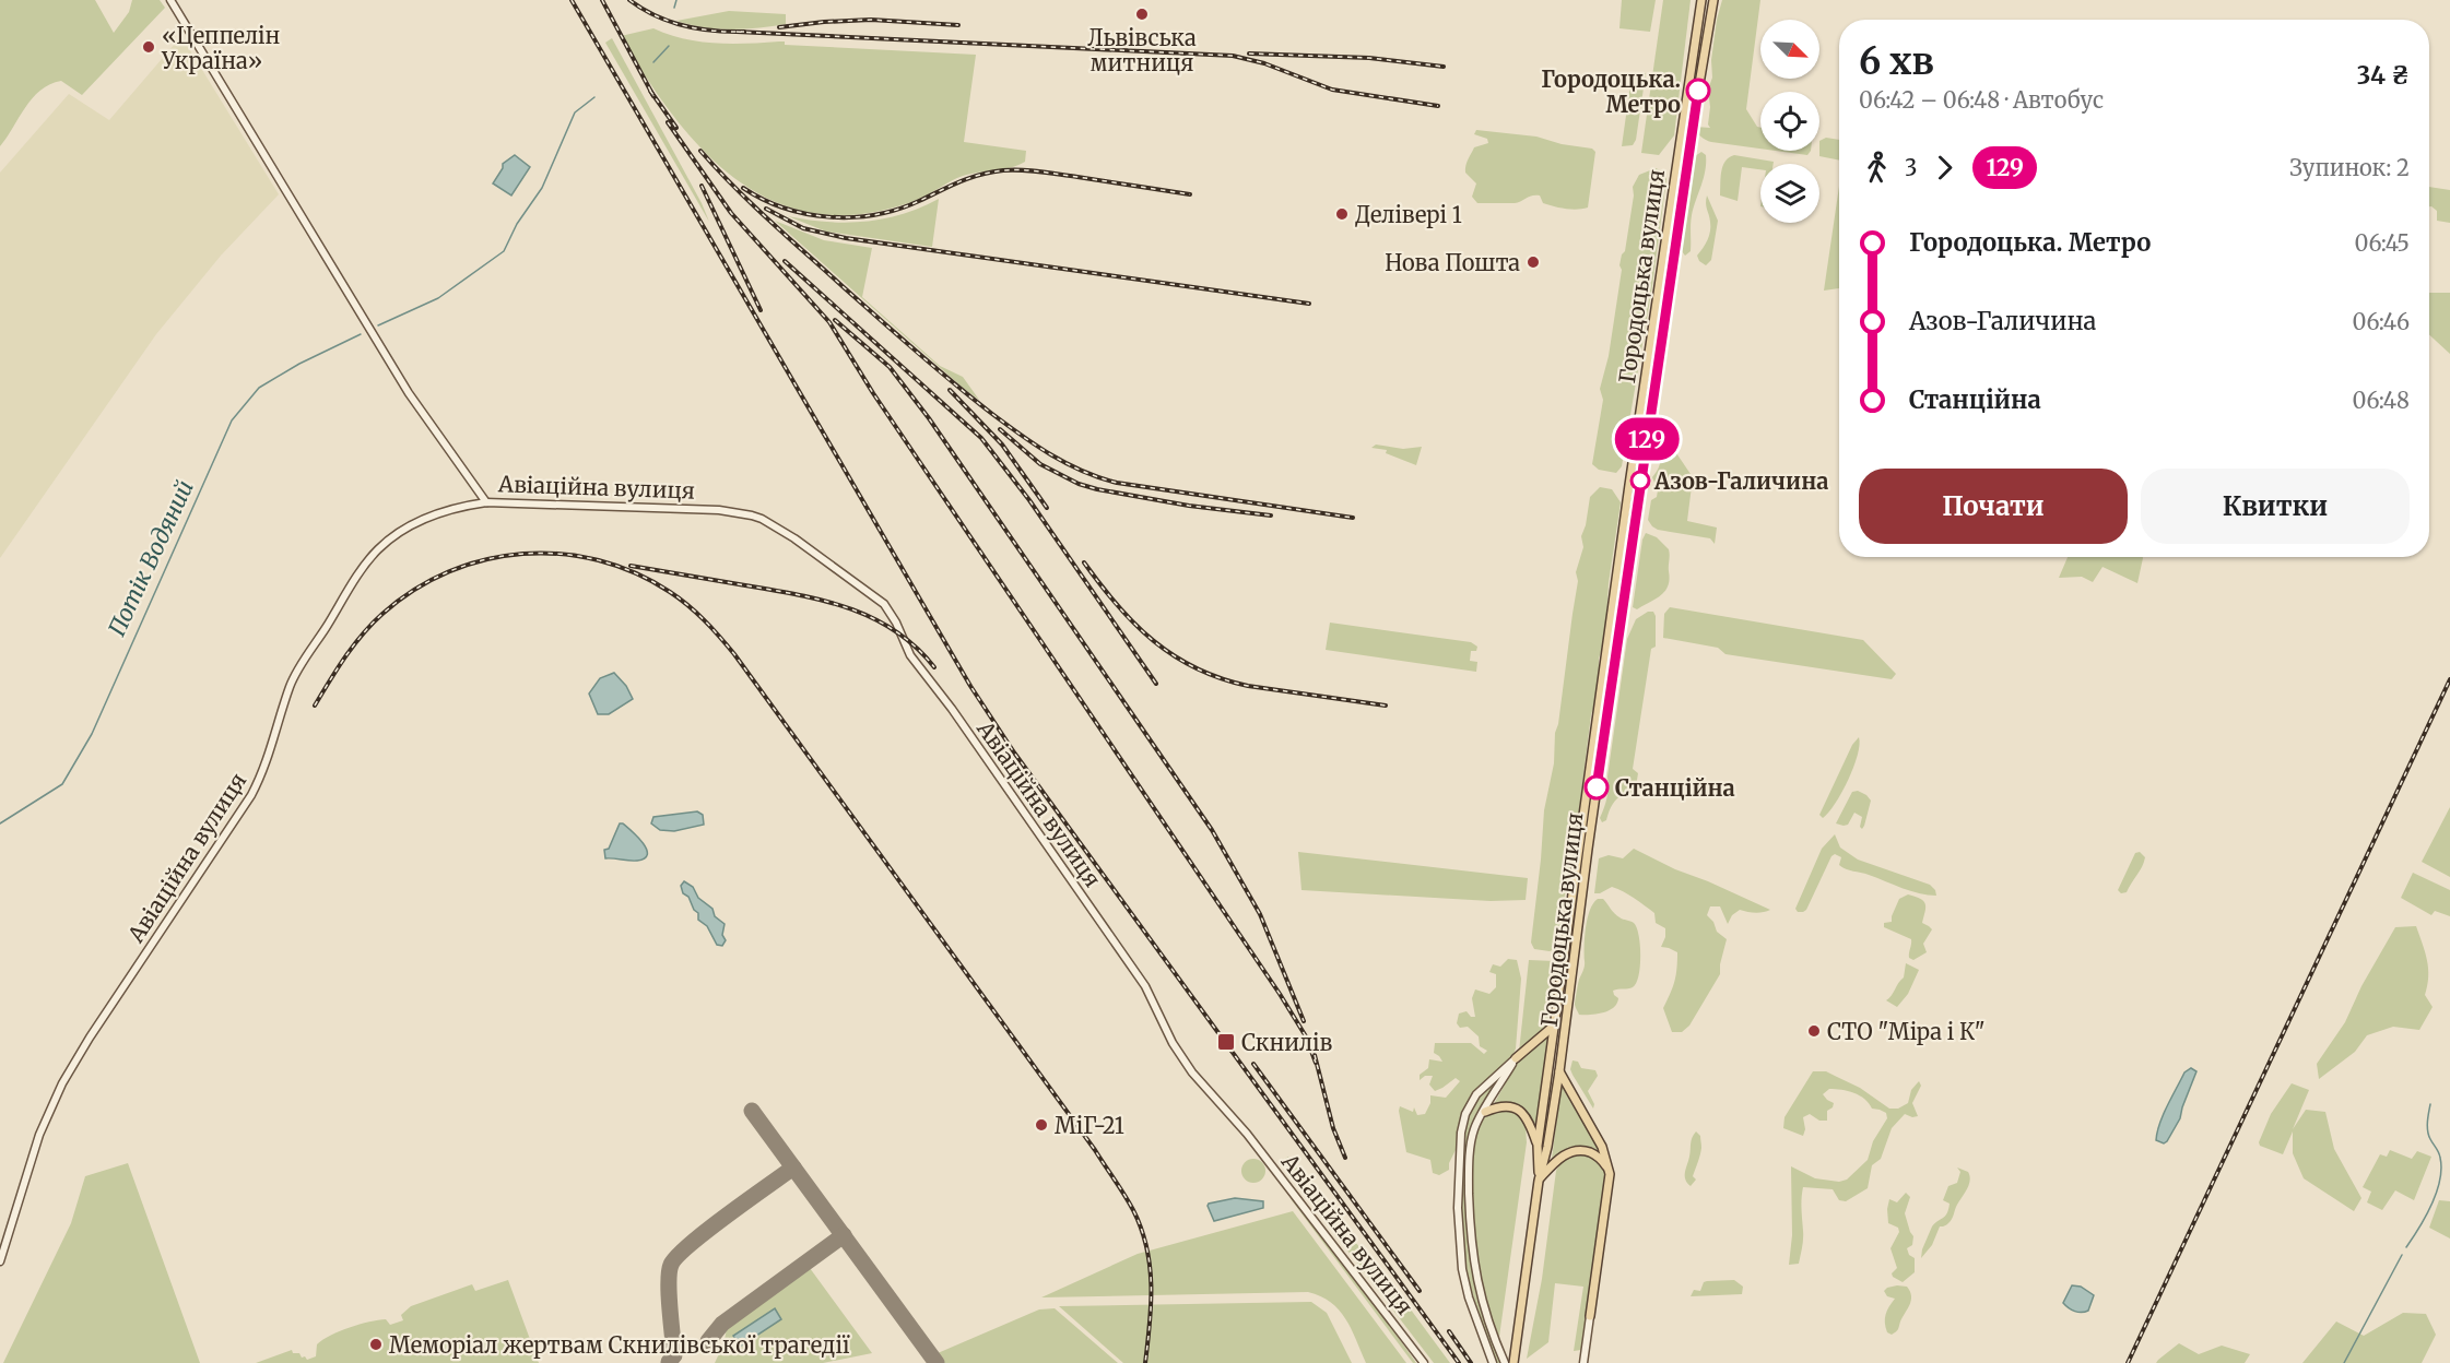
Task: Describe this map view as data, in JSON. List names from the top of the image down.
{
  "streets": {
    "main road": ["Городоцька вулиця"],
    "street": ["Авіаційна вулиця"]
  },
  "water": ["Потік Водяний"],
  "places": {
    "other": [
      "Львівська митниця",
      "«Цеппелін Україна»",
      "Городоцька. Метро",
      "Делівері 1",
      "Нова Пошта",
      "Азов-Галичина",
      "Станційна",
      "СТО \"Міра і К\"",
      "МіГ-21",
      "Меморіал жертвам Скнилівської трагедії"
    ],
    "transit": ["Скнилів"]
  },
  "lines": ["bus line 129"],
  "north": "bottom right",
  "page": {
    "on_map": "129",
    "heading": ["6 хв", "06:42 – 06:48 · Автобус", "34 ₴"],
    "legs": ["3", "129", "Зупинок: 2"],
    "list": [
      {
        "name": "Городоцька. Метро",
        "value": "06:45"
      },
      {
        "name": "Азов-Галичина",
        "value": "06:46"
      },
      {
        "name": "Станційна",
        "value": "06:48"
      }
    ],
    "buttons": ["Почати", "Квитки"]
  }
}
